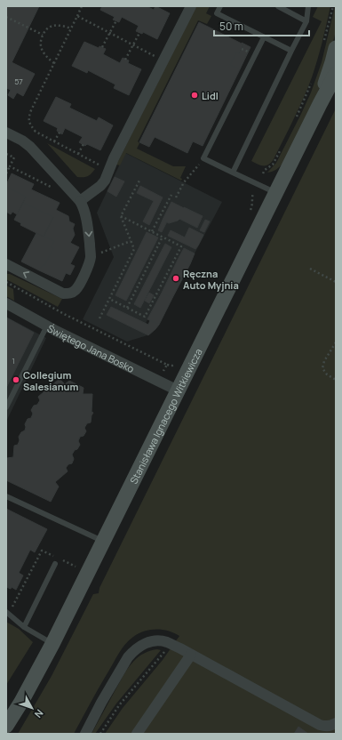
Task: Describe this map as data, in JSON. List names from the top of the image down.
{
  "streets": {
    "street": ["Świętego Jana Bosko", "Stanisława Ignacego Witkiewicza"]
  },
  "crossings": [
    ["Świętego Jana Bosko", "Stanisława Ignacego Witkiewicza"]
  ],
  "places": ["Lidl", "Ręczna Auto Myjnia", "Collegium Salesianum"],
  "house_numbers": ["57", "1"],
  "scale_bar": "50 m",
  "north": "bottom right"
}
